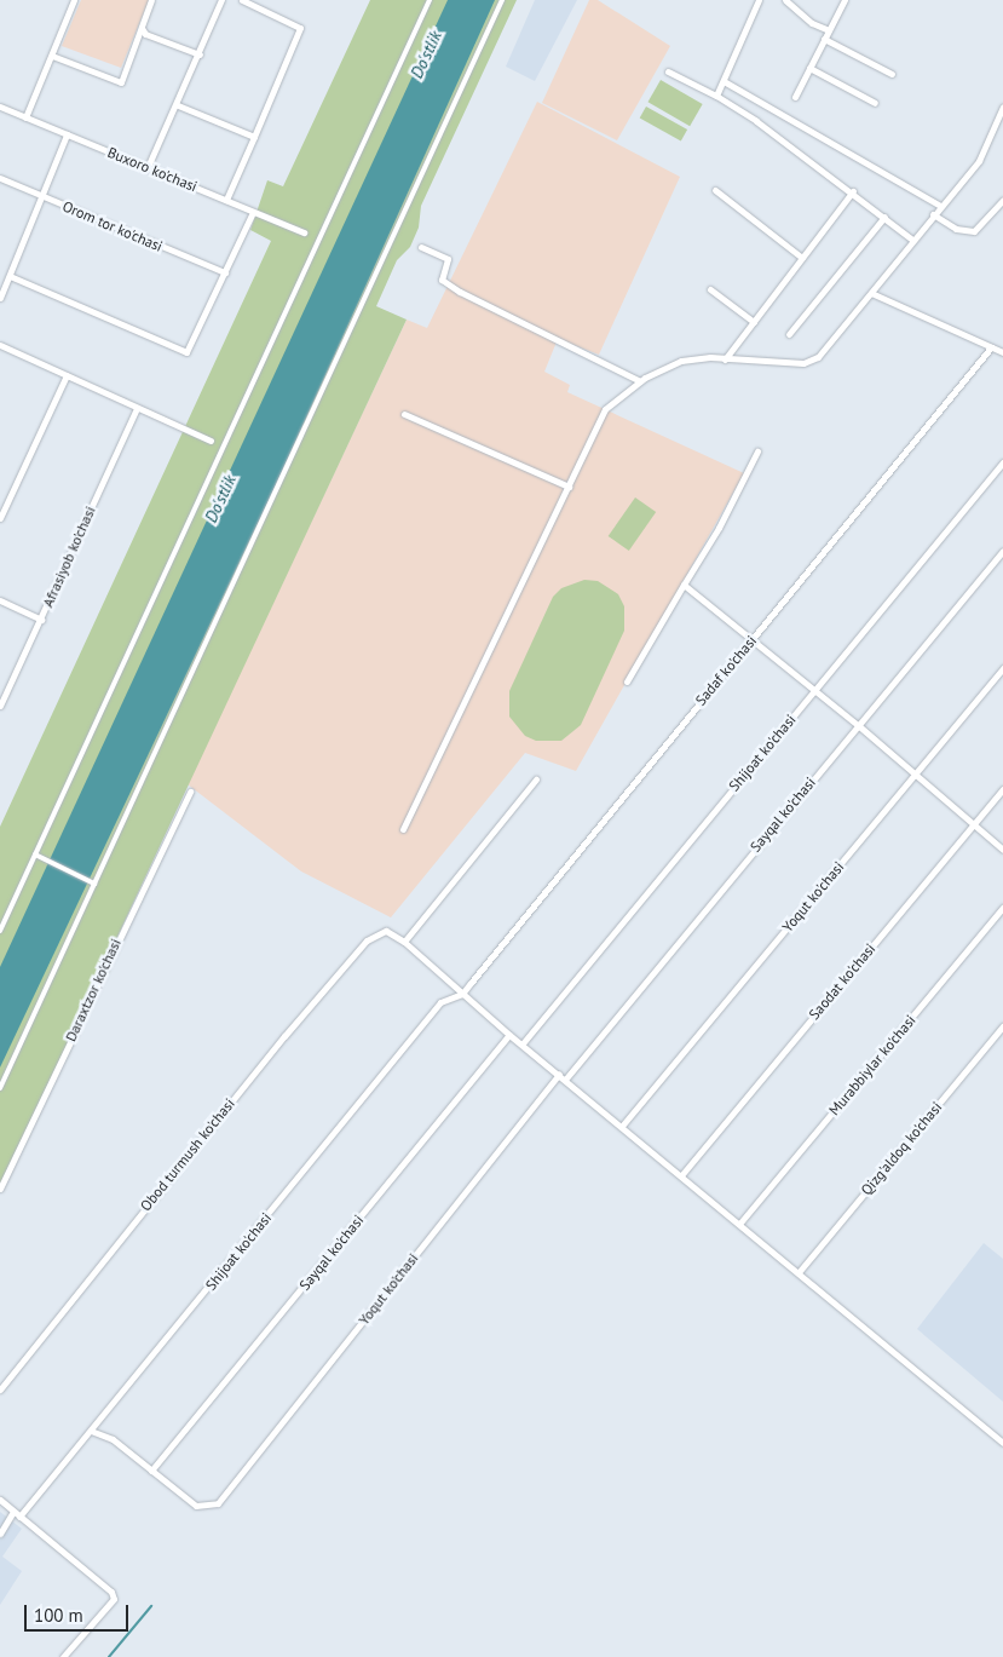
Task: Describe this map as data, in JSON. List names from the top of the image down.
{
  "streets": {
    "street": [
      "Buxoro ko'chasi",
      "Orom tor ko'chasi",
      "Afrasiyob ko'chasi",
      "Sadaf ko'chasi",
      "Shijoat ko'chasi",
      "Sayqal ko'chasi",
      "Yoqut ko'chasi",
      "Saodat ko'chasi",
      "Daraxtzor ko'chasi",
      "Murabbiylar ko'chasi",
      "Qizg'aldoq ko'chasi",
      "Obod turmush ko'chasi"
    ]
  },
  "crossings": [
    ["Sadaf ko'chasi", "Shijoat ko'chasi"],
    ["Sayqal ko'chasi", "Yoqut ko'chasi"]
  ],
  "water": ["Do'stlik"],
  "scale_bar": "100 m"
}
